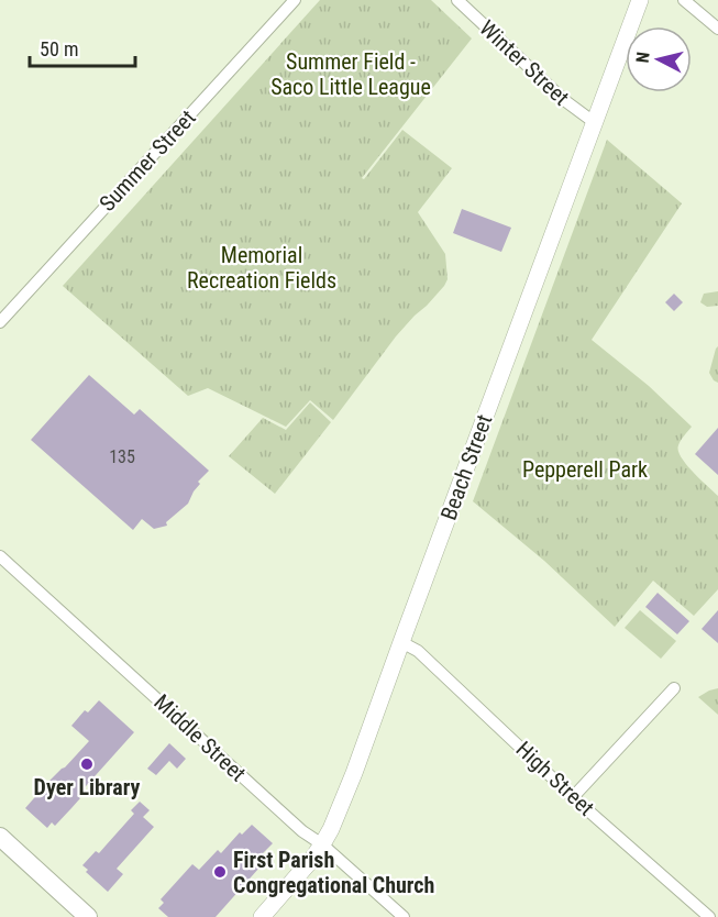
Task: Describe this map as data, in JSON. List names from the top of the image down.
{
  "streets": {
    "main road": ["Beach Street"],
    "street": [
      "Winter Street",
      "Summer Street",
      "Middle Street",
      "High Street"
    ]
  },
  "crossings": [
    ["Winter Street", "Beach Street"],
    ["Beach Street", "Middle Street"],
    ["Beach Street", "High Street"]
  ],
  "parks": ["Summer Field - Saco Little League", "Memorial Recreation Fields", "Pepperell Park"],
  "places": ["Dyer Library", "First Parish Congregational Church"],
  "house_numbers": ["135"],
  "scale_bar": "50 m",
  "north": "left"
}
